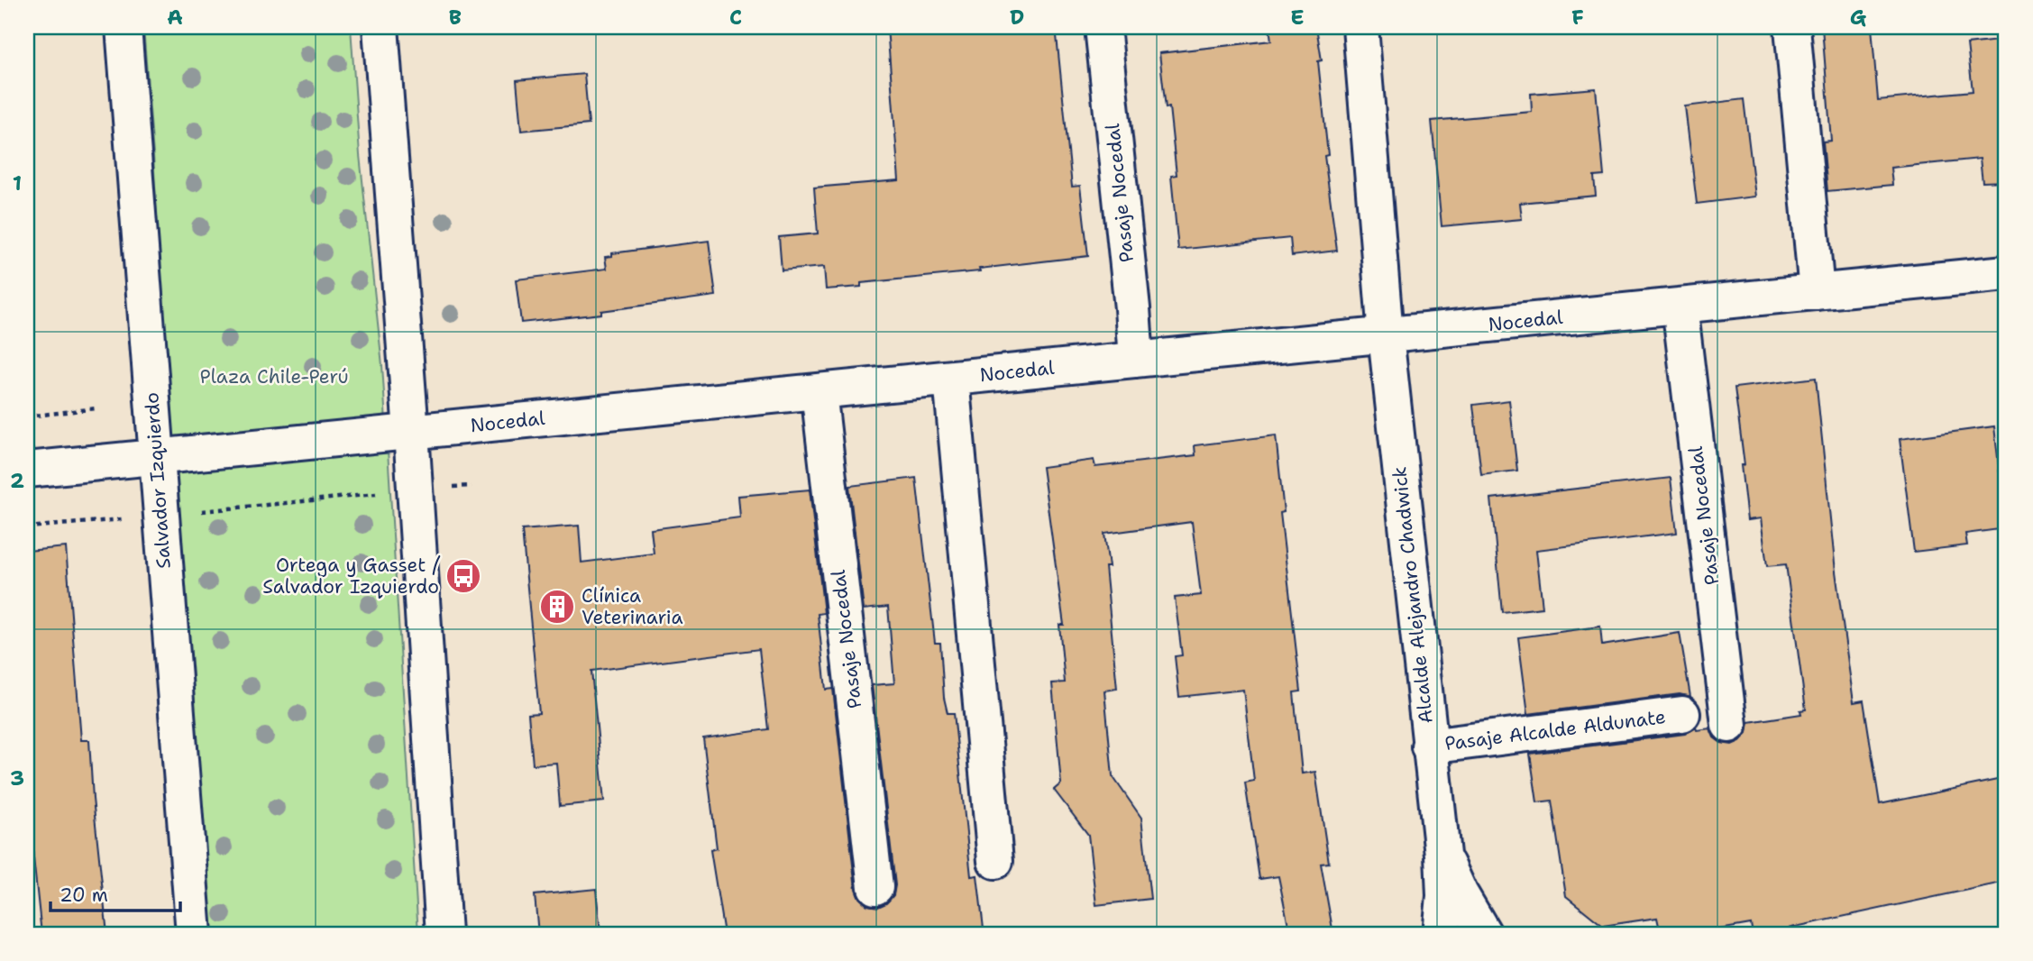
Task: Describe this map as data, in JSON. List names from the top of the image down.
{
  "streets": {
    "street": [
      "Pasaje Nocedal",
      "Nocedal",
      "Salvador Izquierdo",
      "Alcalde Alejandro Chadwick",
      "Pasaje Alcalde Aldunate"
    ]
  },
  "crossings": [
    ["Pasaje Nocedal", "Nocedal"],
    ["Nocedal", "Salvador Izquierdo"],
    ["Nocedal", "Alcalde Alejandro Chadwick"],
    ["Alcalde Alejandro Chadwick", "Pasaje Alcalde Aldunate"]
  ],
  "parks": ["Plaza Chile-Perú"],
  "places": {
    "bus stop": ["Ortega y Gasset / Salvador Izquierdo"],
    "building": ["Clínica Veterinaria"]
  },
  "scale_bar": "20 m",
  "grid": {
    "columns": [
      "A",
      "B",
      "C",
      "D",
      "E",
      "F",
      "G"
    ],
    "rows": ["1", "2", "3"]
  }
}
